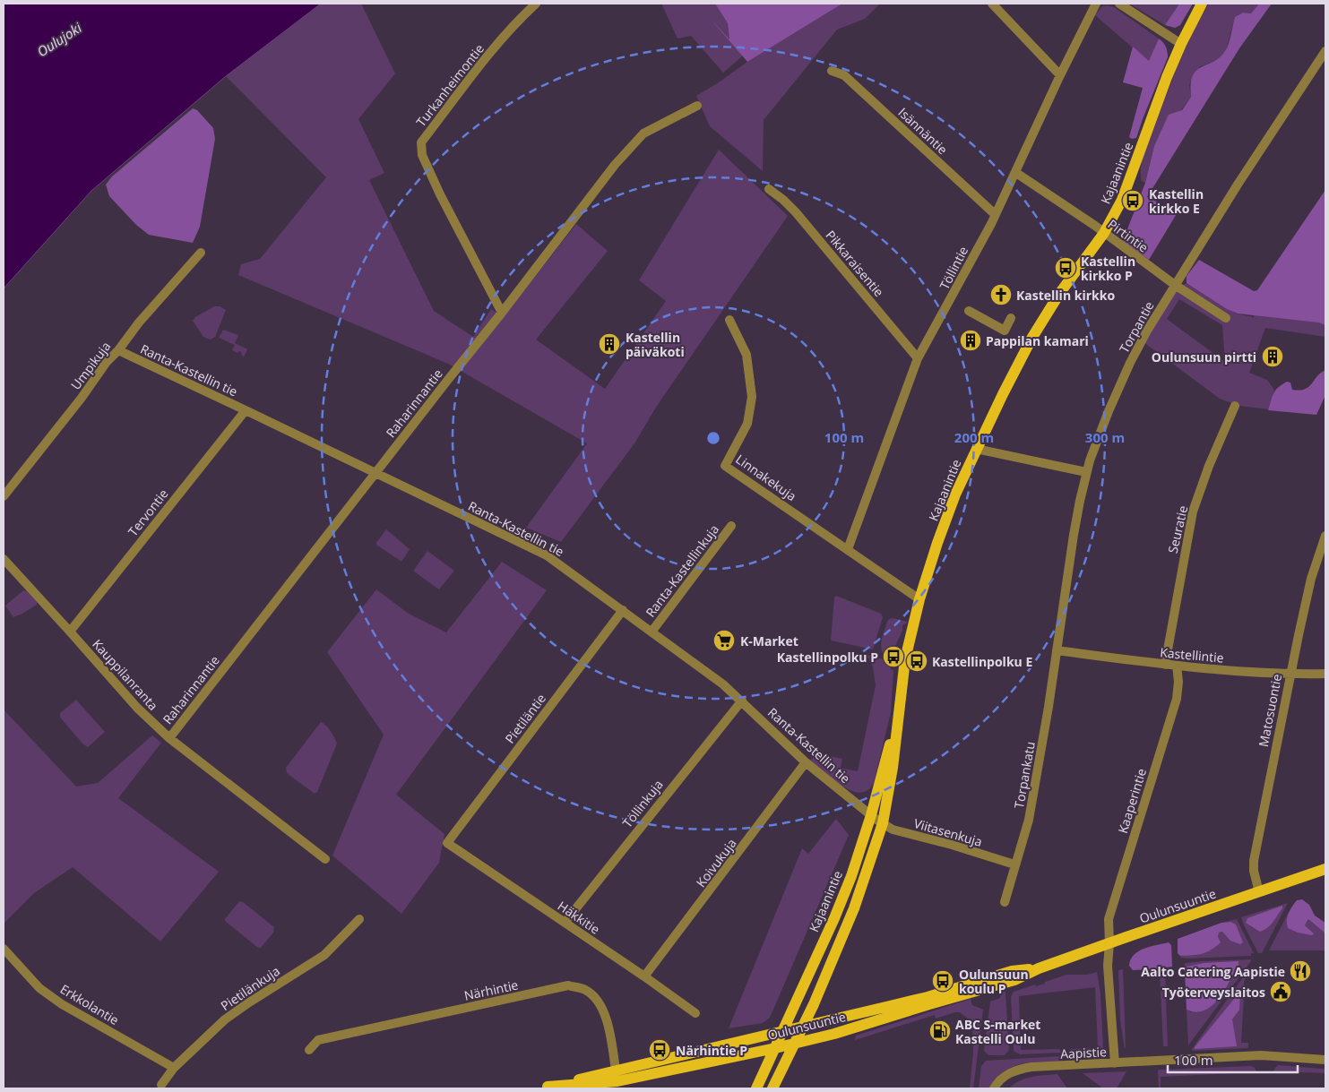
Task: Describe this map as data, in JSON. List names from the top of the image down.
{
  "streets": {
    "main road": ["Kajaanintie", "Oulunsuuntie"],
    "street": [
      "Turkanheimontie",
      "Isännäntie",
      "Pirtintie",
      "Pikkaraisentie",
      "Töllintie",
      "Torpantie",
      "Umpikuja",
      "Ranta-Kastellin tie",
      "Raharinnantie",
      "Linnakekuja",
      "Tervontie",
      "Seuratie",
      "Ranta-Kastellinkuja",
      "Kastellintie",
      "Kauppilanranta",
      "Matosuontie",
      "Pietiläntie",
      "Torpankatu",
      "Kaaperintie",
      "Töllinkuja",
      "Viitasenkuja",
      "Koivukuja",
      "Häkkitie",
      "Pietilänkuja",
      "Närhintie",
      "Erkkolantie",
      "Aapistie"
    ]
  },
  "crossings": [
    ["Turkanheimontie", "Raharinnantie"],
    ["Isännäntie", "Töllintie"],
    ["Kajaanintie", "Pirtintie"],
    ["Kajaanintie", "Ranta-Kastellin tie"],
    ["Kajaanintie", "Linnakekuja"],
    ["Kajaanintie", "Viitasenkuja"],
    ["Kajaanintie", "Oulunsuuntie"],
    ["Pirtintie", "Töllintie"],
    ["Pirtintie", "Torpantie"],
    ["Pikkaraisentie", "Töllintie"],
    ["Töllintie", "Linnakekuja"],
    ["Torpantie", "Kastellintie"],
    ["Torpantie", "Torpankatu"],
    ["Umpikuja", "Ranta-Kastellin tie"],
    ["Ranta-Kastellin tie", "Raharinnantie"],
    ["Ranta-Kastellin tie", "Tervontie"],
    ["Ranta-Kastellin tie", "Ranta-Kastellinkuja"],
    ["Ranta-Kastellin tie", "Pietiläntie"],
    ["Ranta-Kastellin tie", "Töllinkuja"],
    ["Ranta-Kastellin tie", "Viitasenkuja"],
    ["Ranta-Kastellin tie", "Koivukuja"],
    ["Raharinnantie", "Kauppilanranta"],
    ["Tervontie", "Kauppilanranta"],
    ["Seuratie", "Kastellintie"],
    ["Kastellintie", "Matosuontie"],
    ["Kastellintie", "Torpankatu"],
    ["Kastellintie", "Kaaperintie"],
    ["Matosuontie", "Oulunsuuntie"],
    ["Pietiläntie", "Häkkitie"],
    ["Torpankatu", "Viitasenkuja"],
    ["Kaaperintie", "Oulunsuuntie"],
    ["Kaaperintie", "Aapistie"],
    ["Töllinkuja", "Häkkitie"],
    ["Koivukuja", "Häkkitie"],
    ["Oulunsuuntie", "Närhintie"],
    ["Oulunsuuntie", "Aapistie"],
    ["Pietilänkuja", "Erkkolantie"]
  ],
  "water": ["Oulujoki"],
  "places": {
    "bus stop": [
      "Kastellin kirkko E",
      "Kastellin kirkko P",
      "Kastellinpolku P",
      "Kastellinpolku E",
      "Oulunsuun koulu P",
      "Närhintie P"
    ],
    "church": ["Kastellin kirkko"],
    "building": ["Pappilan kamari", "Kastellin päiväkoti", "Oulunsuun pirtti"],
    "supermarket": ["K-Market"],
    "restaurant": ["Aalto Catering Aapistie"],
    "public building": ["Työterveyslaitos"],
    "fuel station": ["ABC S-market Kastelli Oulu"]
  },
  "scale_bar": "100 m",
  "rings": ["100 m", "200 m", "300 m"]
}
